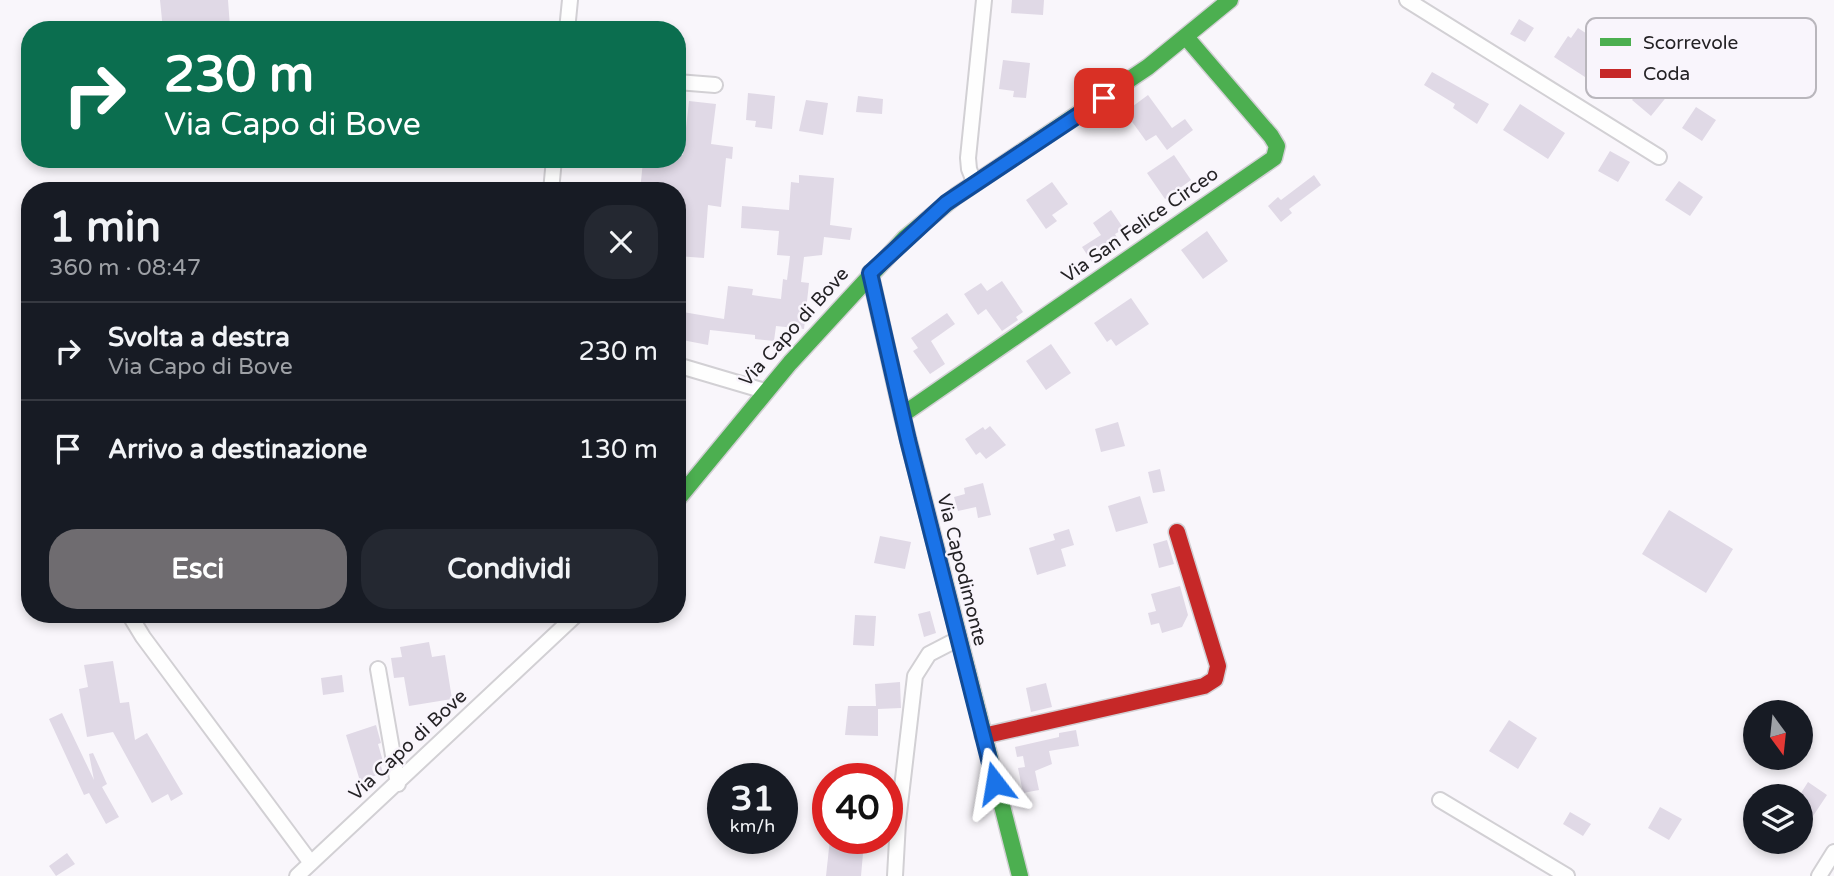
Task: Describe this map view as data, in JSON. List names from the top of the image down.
{
  "streets": {
    "street": ["Via San Felice Circeo", "Via Capo di Bove", "Via Capodimonte"]
  },
  "crossings": [
    ["Via San Felice Circeo", "Via Capo di Bove"],
    ["Via San Felice Circeo", "Via Capodimonte"],
    ["Via Capo di Bove", "Via Capodimonte"]
  ],
  "legend": ["Scorrevole", "Coda"],
  "north": "bottom",
  "page": {
    "turn": ["230 m", "Via Capo di Bove"],
    "heading": ["1 min", "360 m · 08:47"],
    "list": [
      {
        "name": "Svolta a destra",
        "note": "Via Capo di Bove",
        "value": "230 m"
      },
      {
        "name": "Arrivo a destinazione",
        "value": "130 m"
      }
    ],
    "buttons": ["Esci", "Condividi"],
    "speed": "31 km/h",
    "limit": "40"
  }
}
